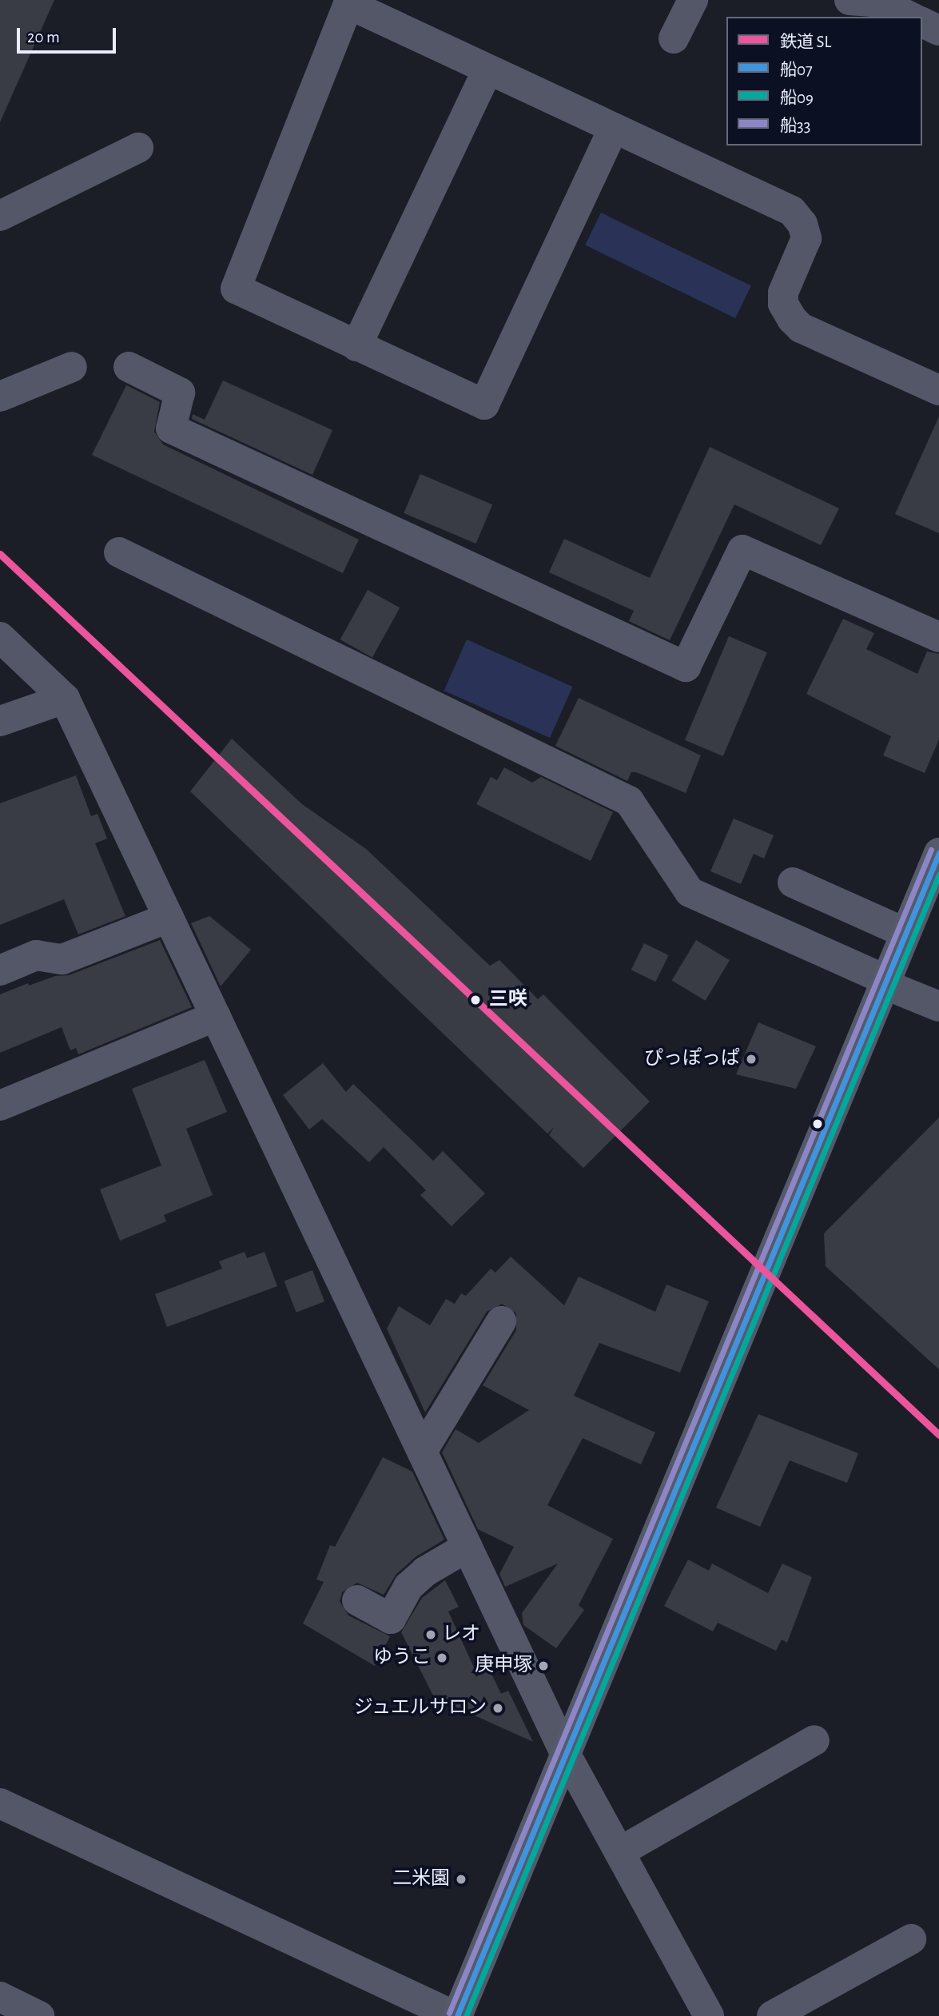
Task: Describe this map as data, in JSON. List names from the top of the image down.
{
  "places": [
    "三咲",
    "ぴっぽっぱ",
    "レオ",
    "ゆうこ",
    "庚申塚",
    "ジュエルサロン",
    "二米園"
  ],
  "lines": [
    "rail line SL",
    "transit line 船33",
    "transit line 船07",
    "transit line 船09"
  ],
  "legend": [
    "鉄道 SL",
    "船07",
    "船09",
    "船33"
  ],
  "scale_bar": "20 m"
}
